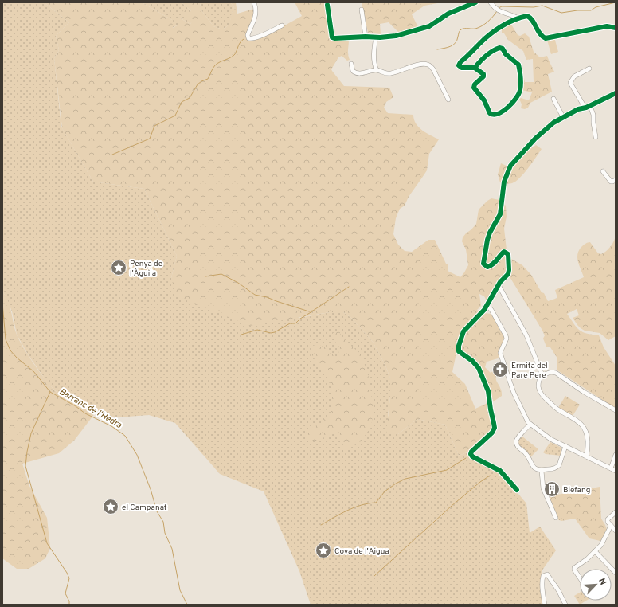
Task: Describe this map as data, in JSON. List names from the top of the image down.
{
  "water": ["Barranc de l'Hedra"],
  "places": {
    "place": ["Penya de l'Àguila", "el Campanat", "Cova de l'Aigua"],
    "church": ["Ermita del Pare Pere"],
    "building": ["Biefang"]
  },
  "north": "top right"
}
